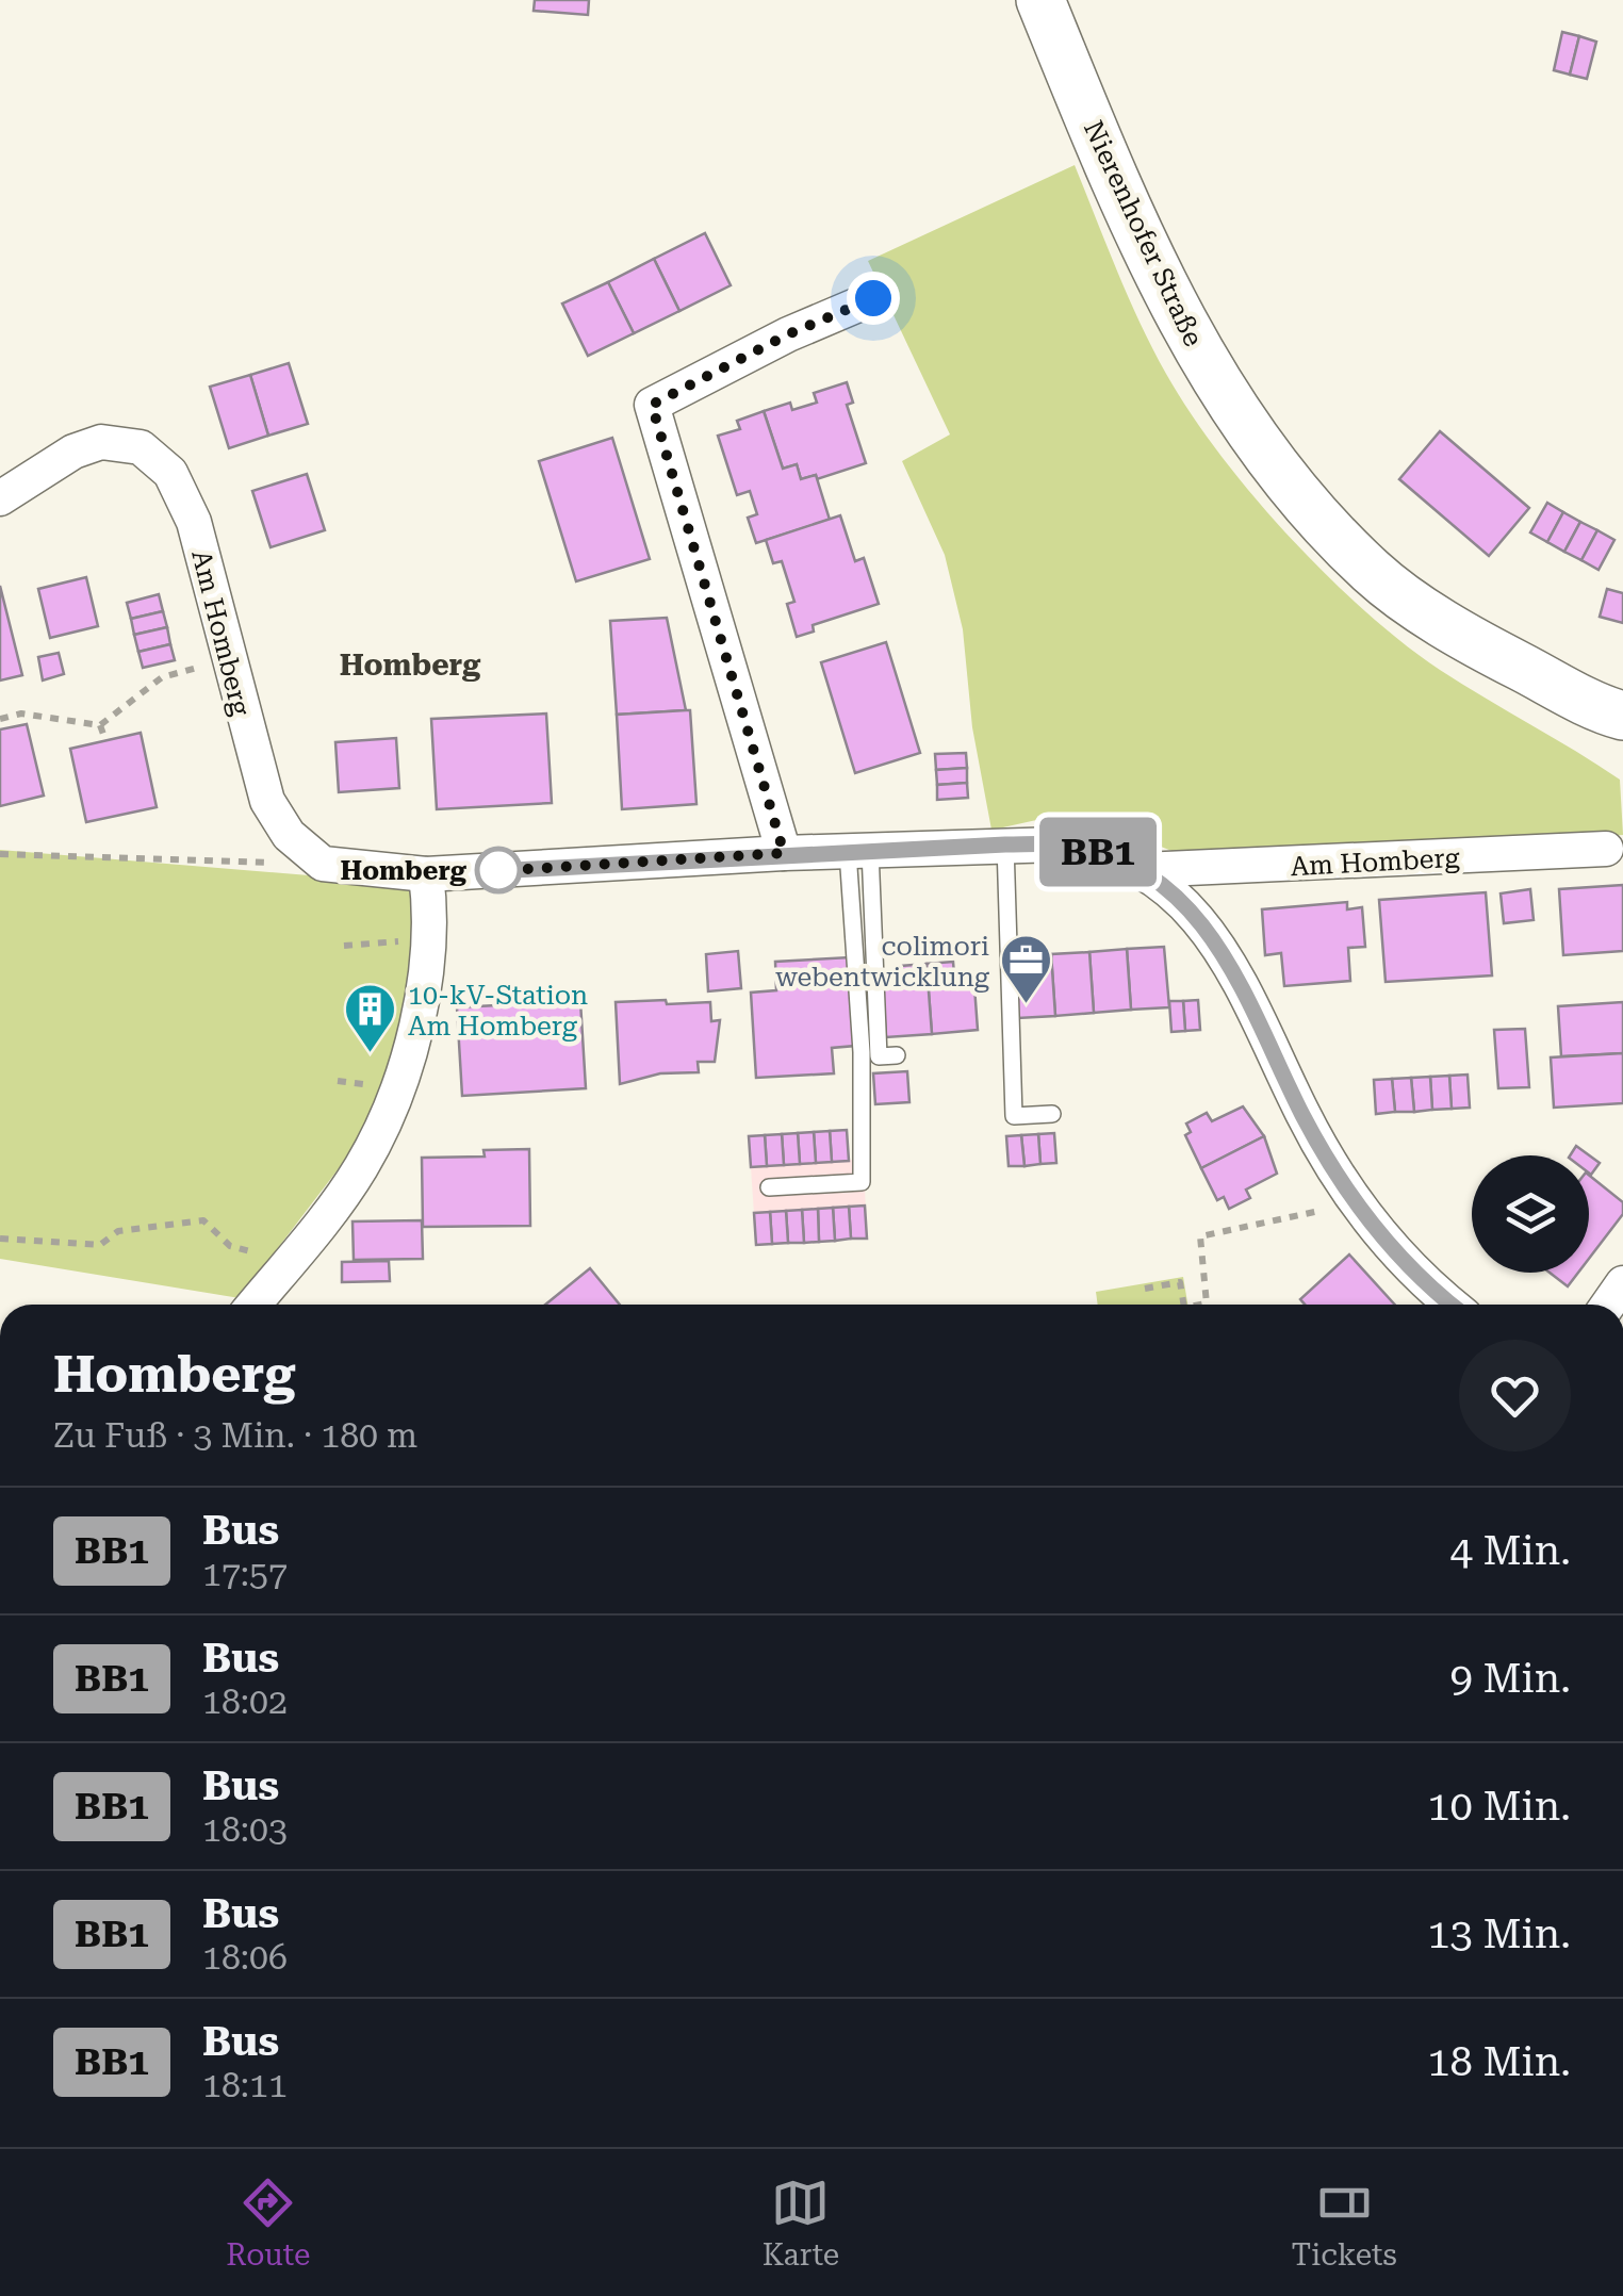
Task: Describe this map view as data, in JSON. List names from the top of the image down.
{
  "streets": {
    "main road": ["Nierenhofer Straße"],
    "street": ["Am Homberg"]
  },
  "districts": ["Homberg"],
  "places": {
    "other": ["Homberg"],
    "office": ["colimori webentwicklung"],
    "building": ["10-kV-Station Am Homberg"]
  },
  "lines": ["bus line BB1"],
  "page": {
    "on_map": "BB1",
    "heading": ["Homberg", "Zu Fuß · 3 Min. · 180 m"],
    "list": [
      {
        "mark": "BB1",
        "name": "Bus",
        "note": "17:57",
        "value": "4 Min."
      },
      {
        "mark": "BB1",
        "name": "Bus",
        "note": "18:02",
        "value": "9 Min."
      },
      {
        "mark": "BB1",
        "name": "Bus",
        "note": "18:03",
        "value": "10 Min."
      },
      {
        "mark": "BB1",
        "name": "Bus",
        "note": "18:06",
        "value": "13 Min."
      },
      {
        "mark": "BB1",
        "name": "Bus",
        "note": "18:11",
        "value": "18 Min."
      }
    ],
    "tabs": ["Route", "Karte", "Tickets"]
  }
}
